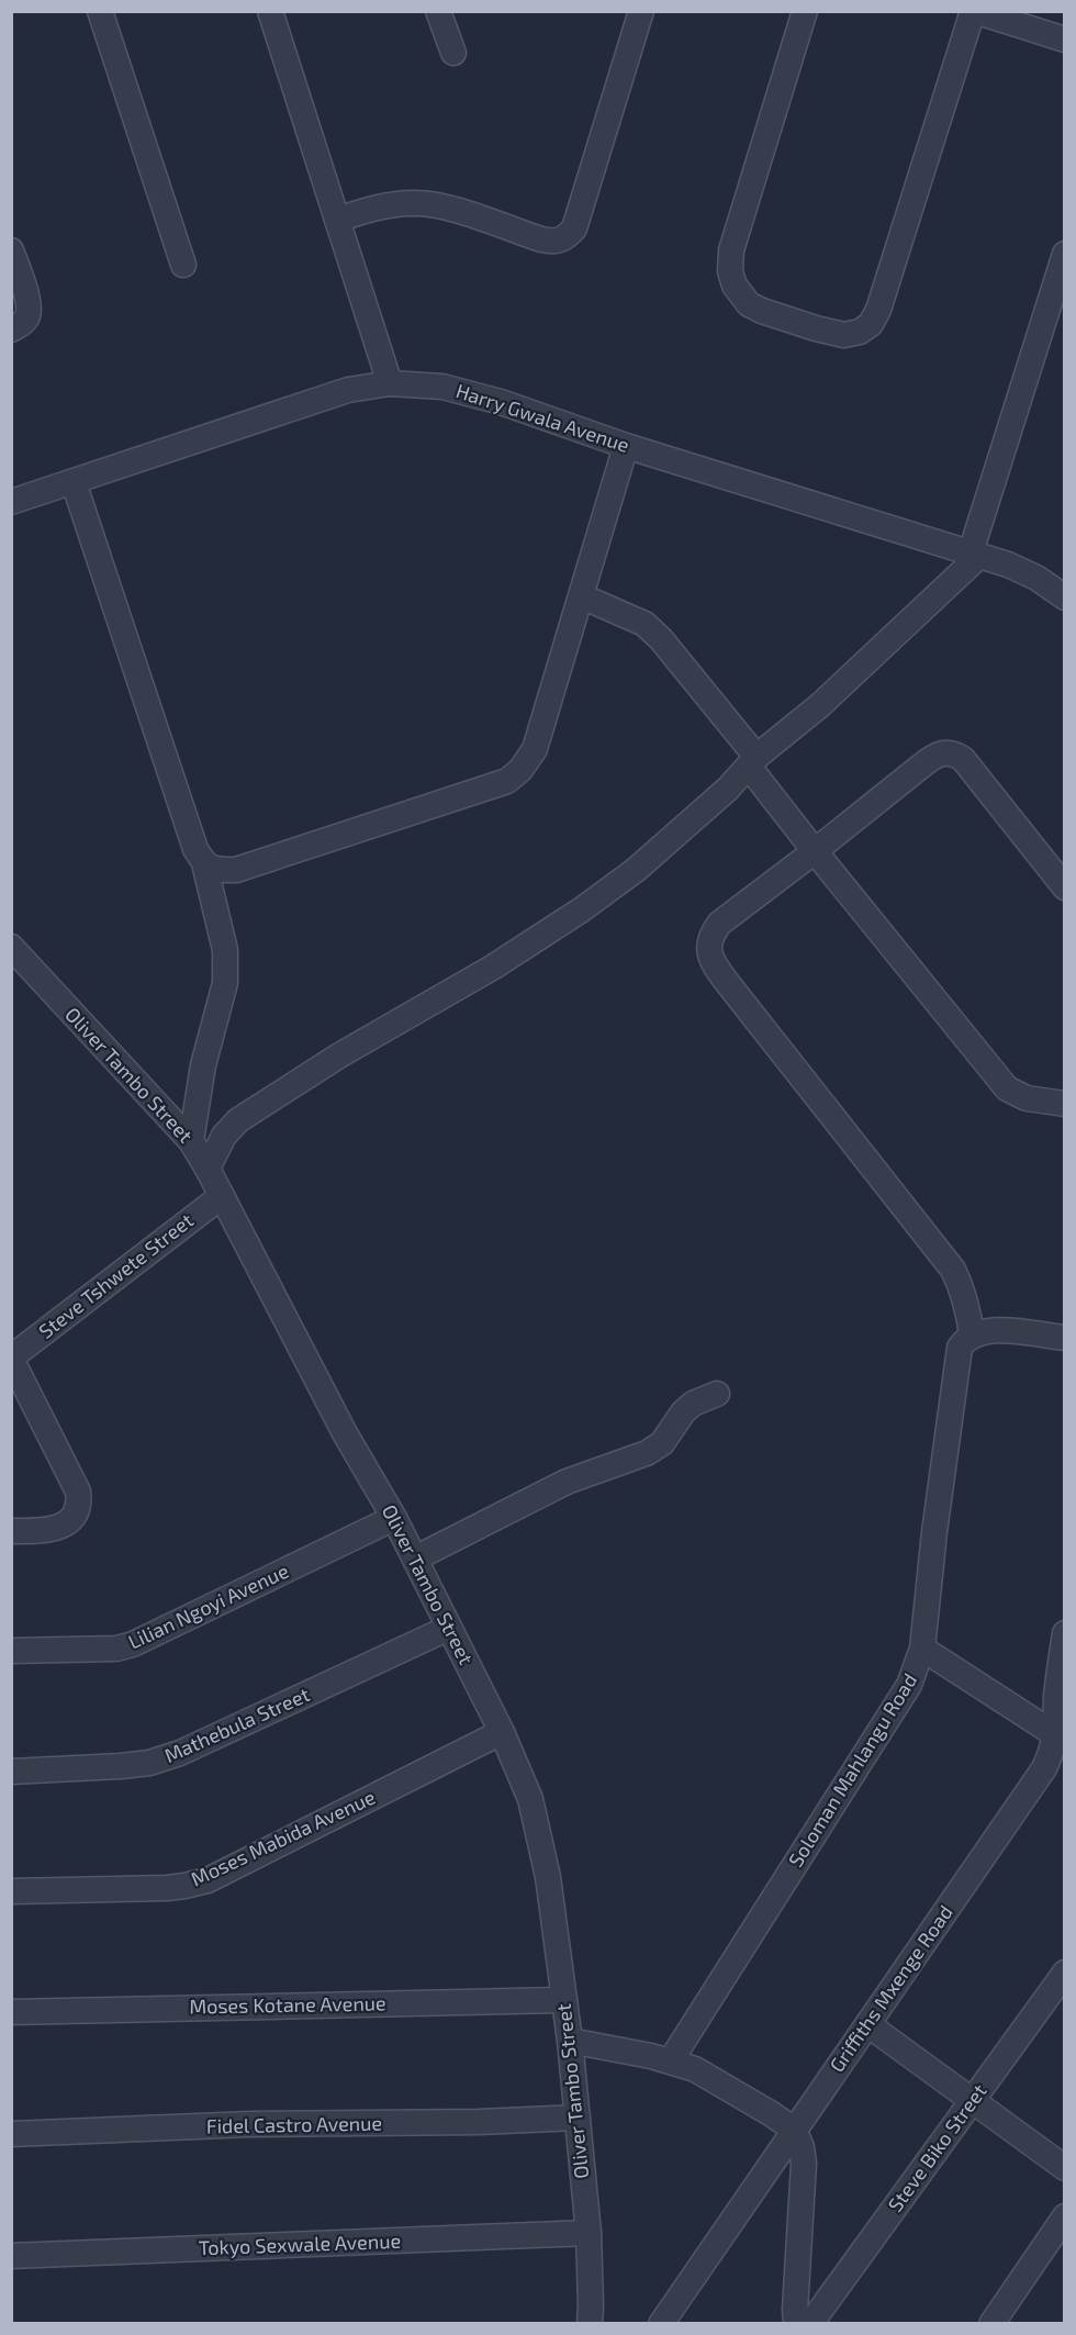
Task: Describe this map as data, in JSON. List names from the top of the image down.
{
  "streets": {
    "street": [
      "Harry Gwala Avenue",
      "Oliver Tambo Street",
      "Steve Tshwete Street",
      "Lilian Ngoyi Avenue",
      "Mathebula Street",
      "Soloman Mahlangu Road",
      "Moses Mabida Avenue",
      "Griffiths Mxenge Road",
      "Moses Kotane Avenue",
      "Fidel Castro Avenue",
      "Steve Biko Street",
      "Tokyo Sexwale Avenue"
    ]
  },
  "crossings": [
    ["Oliver Tambo Street", "Steve Tshwete Street"],
    ["Oliver Tambo Street", "Lilian Ngoyi Avenue"],
    ["Oliver Tambo Street", "Mathebula Street"],
    ["Oliver Tambo Street", "Moses Mabida Avenue"],
    ["Oliver Tambo Street", "Moses Kotane Avenue"],
    ["Oliver Tambo Street", "Fidel Castro Avenue"],
    ["Oliver Tambo Street", "Tokyo Sexwale Avenue"]
  ]
}
